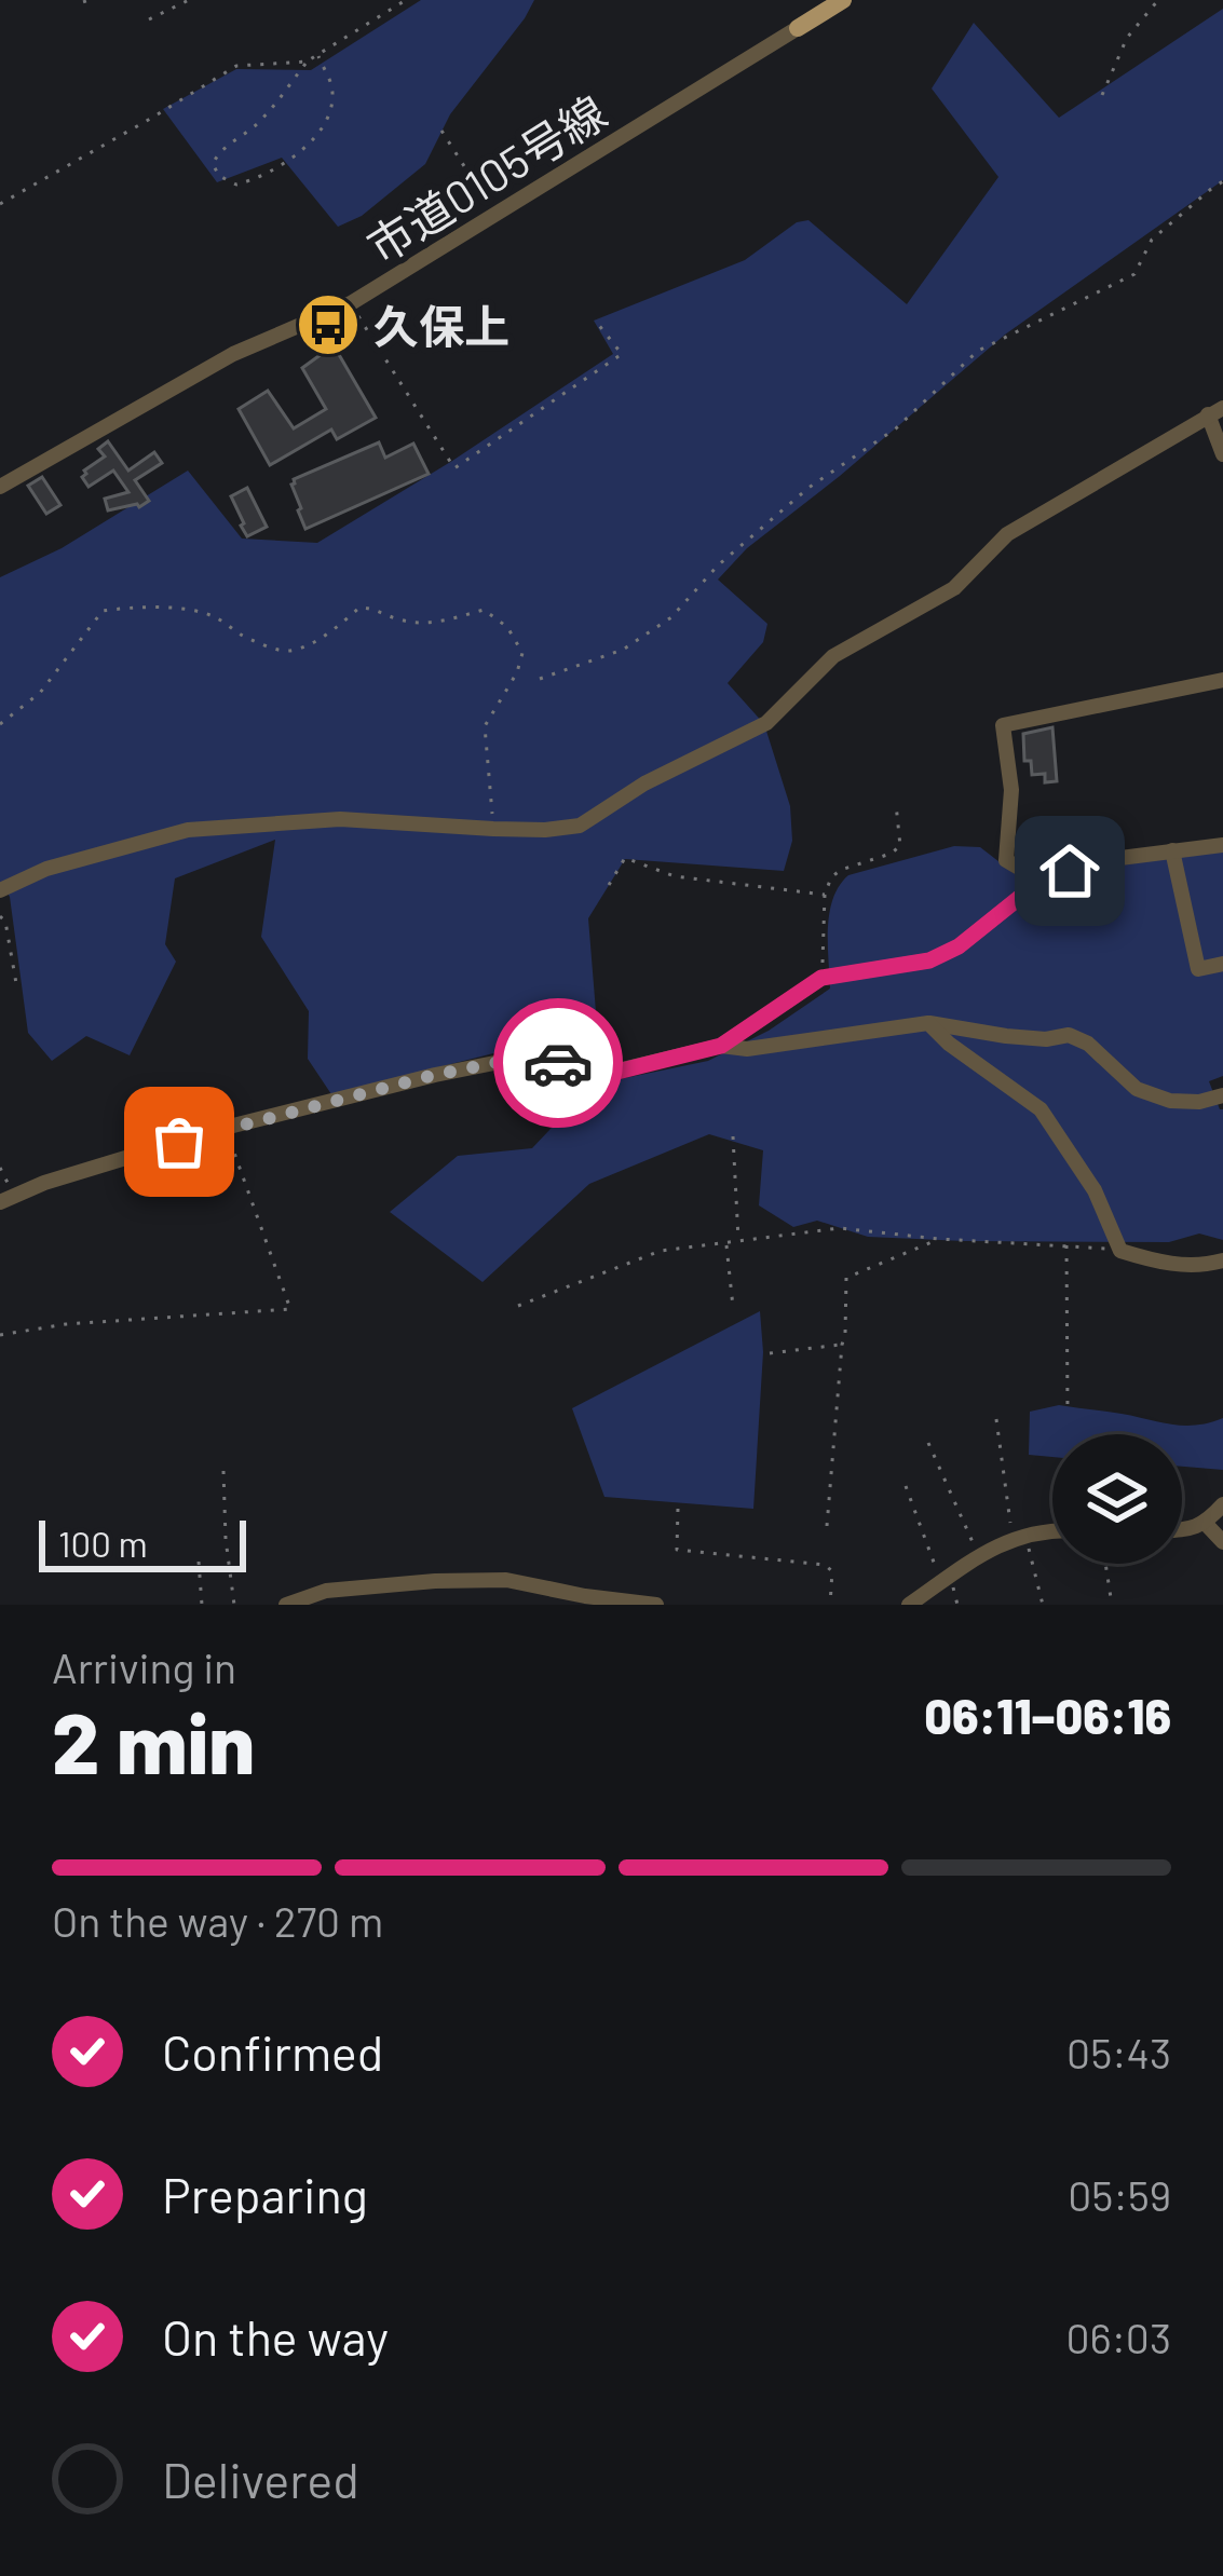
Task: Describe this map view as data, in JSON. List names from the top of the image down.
{
  "streets": {
    "street": ["市道0105号線"]
  },
  "places": {
    "bus stop": ["久保上"]
  },
  "scale_bar": "100 m",
  "page": {
    "scale": "100 m",
    "heading": ["2 min", "Arriving in", "06:11–06:16"],
    "bar": "On the way · 270 m",
    "list": [
      ["Confirmed", "05:43"],
      ["Preparing", "05:59"],
      ["On the way", "06:03"],
      "Delivered"
    ]
  }
}
